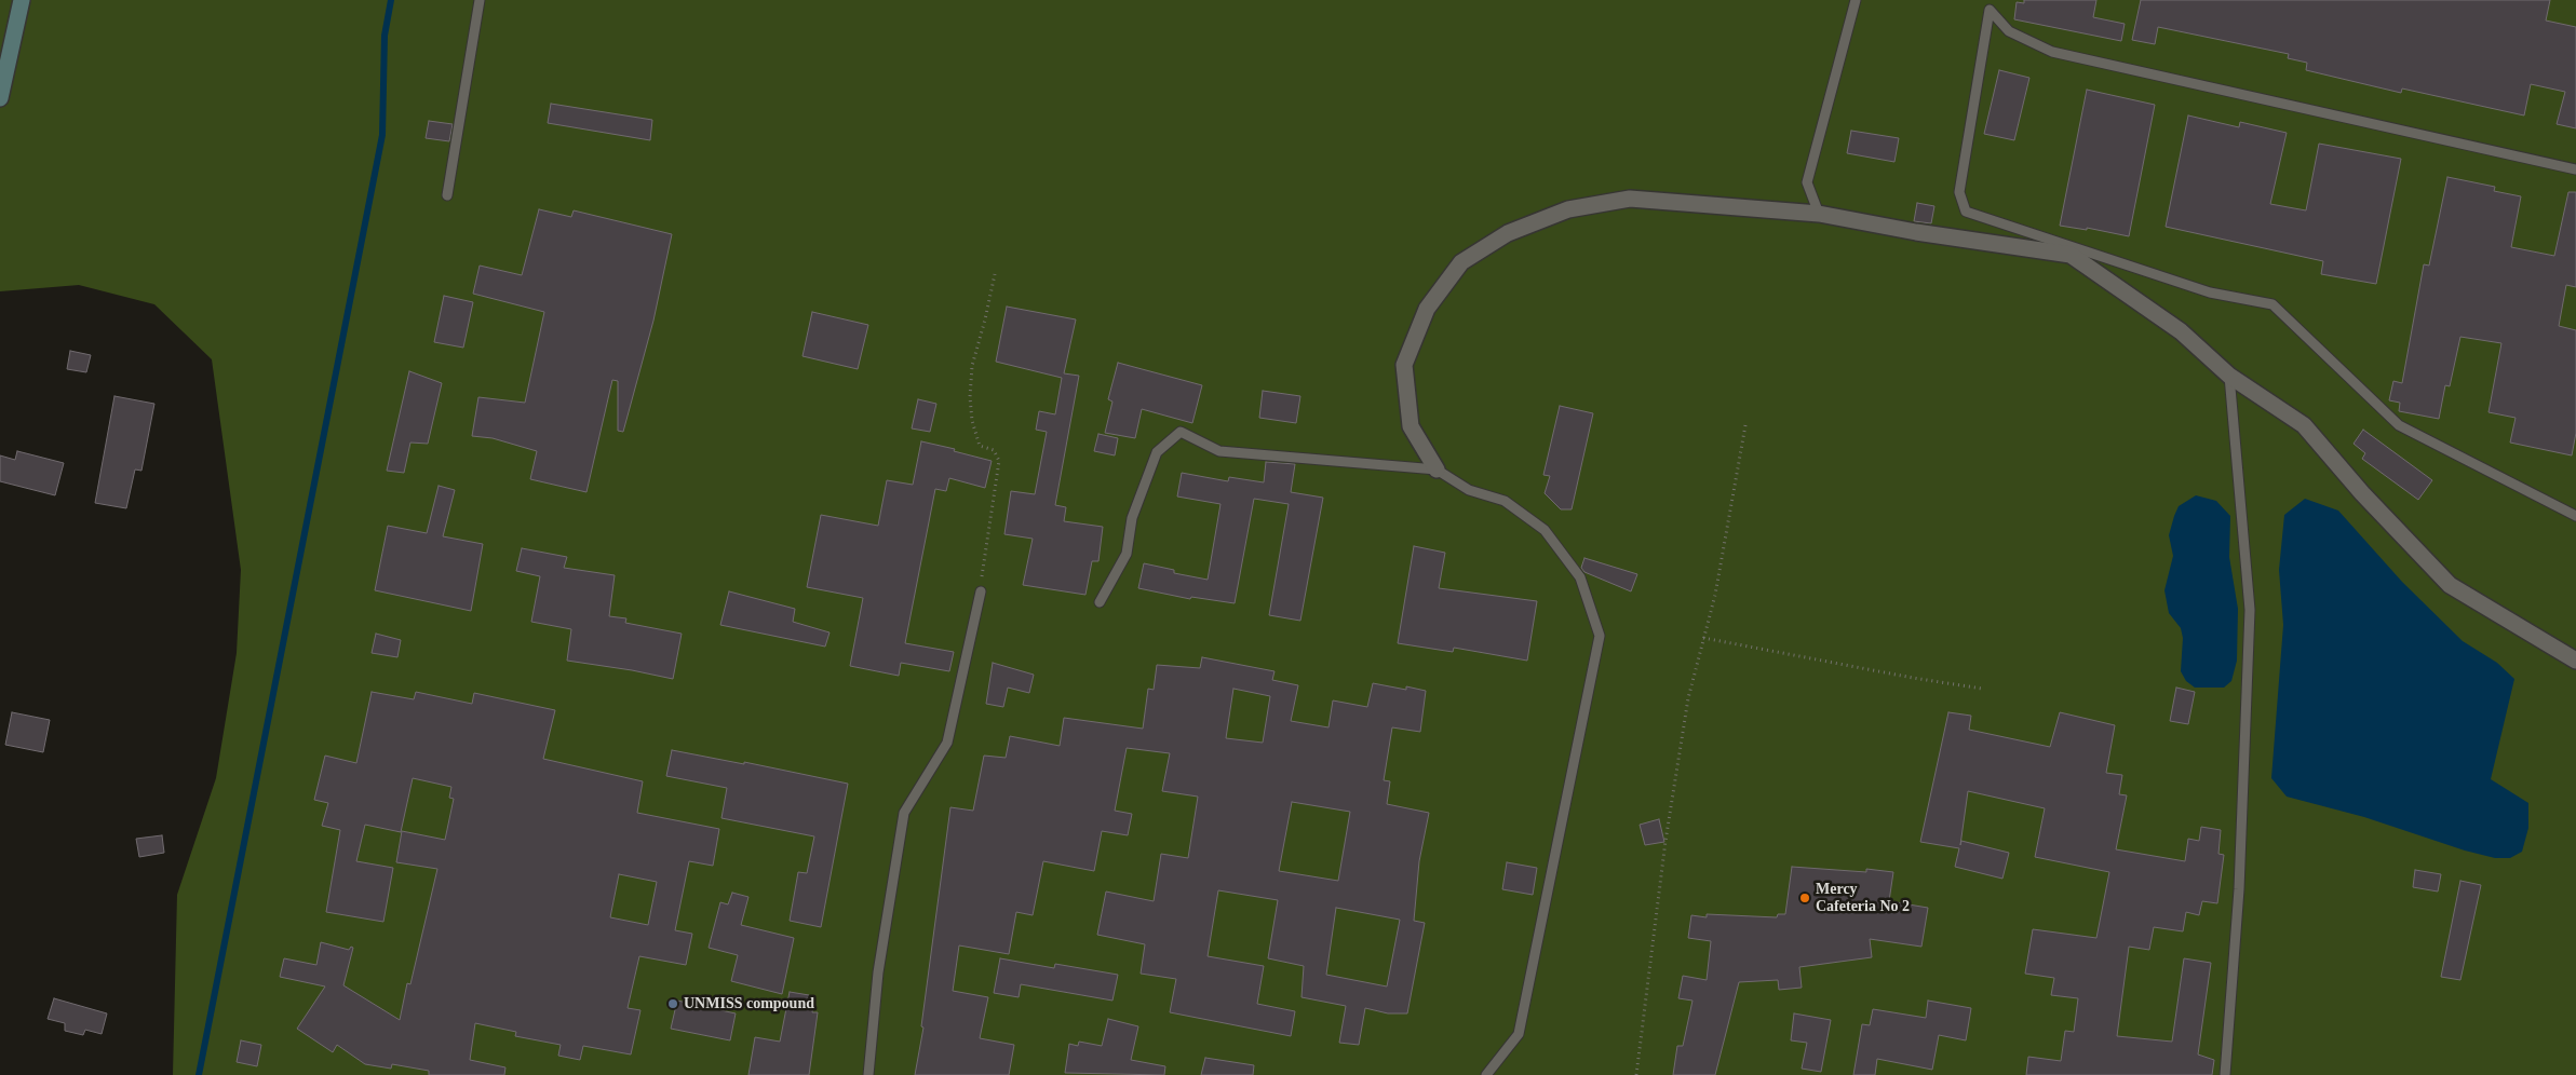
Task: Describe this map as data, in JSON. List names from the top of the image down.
{
  "places": ["Mercy Cafeteria No 2", "UNMISS compound"]
}
